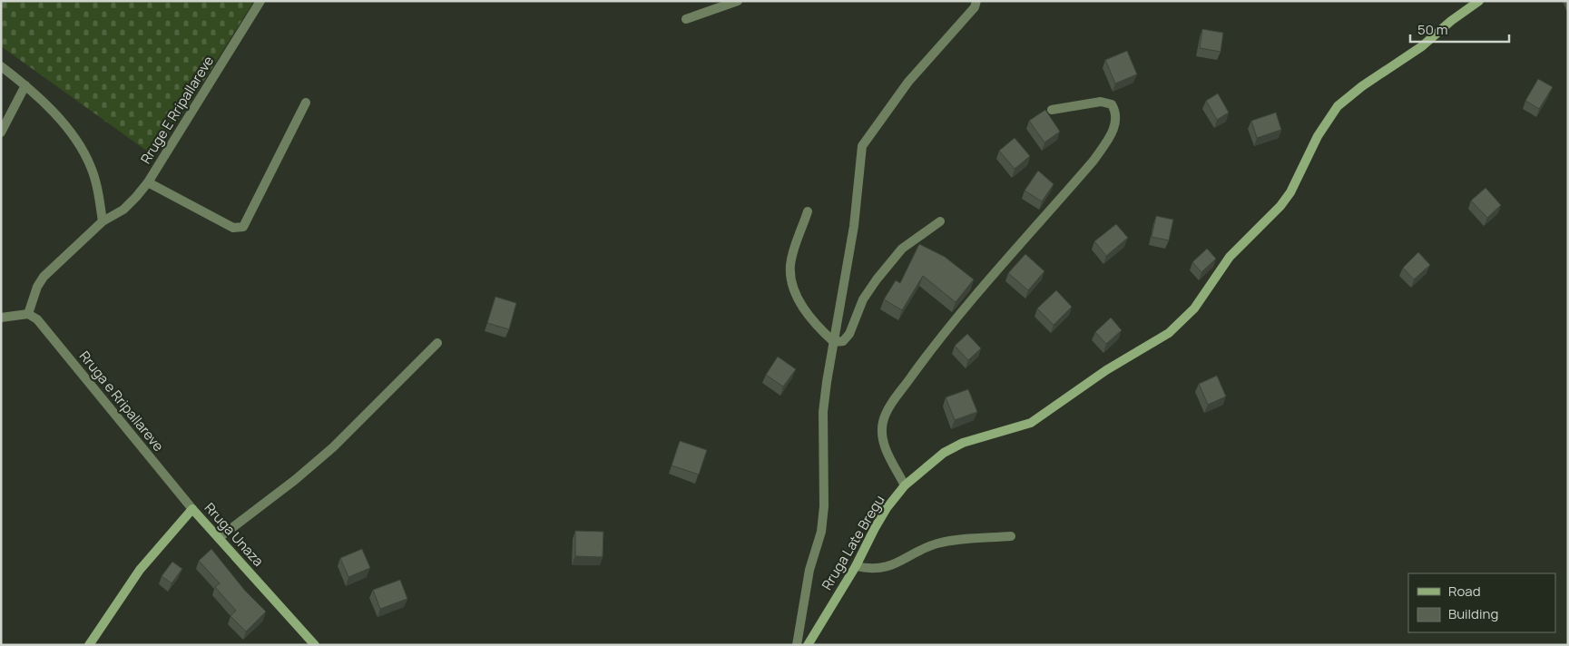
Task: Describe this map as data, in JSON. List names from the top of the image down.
{
  "streets": {
    "main road": ["Rruga Unaza", "Rruga Late Bregu"],
    "street": ["Rruge E Rripallareve", "Rruga e Rripallareve"]
  },
  "crossings": [
    ["Rruga e Rripallareve", "Rruga Unaza"]
  ],
  "legend": ["Road", "Building"],
  "scale_bar": "50 m"
}
